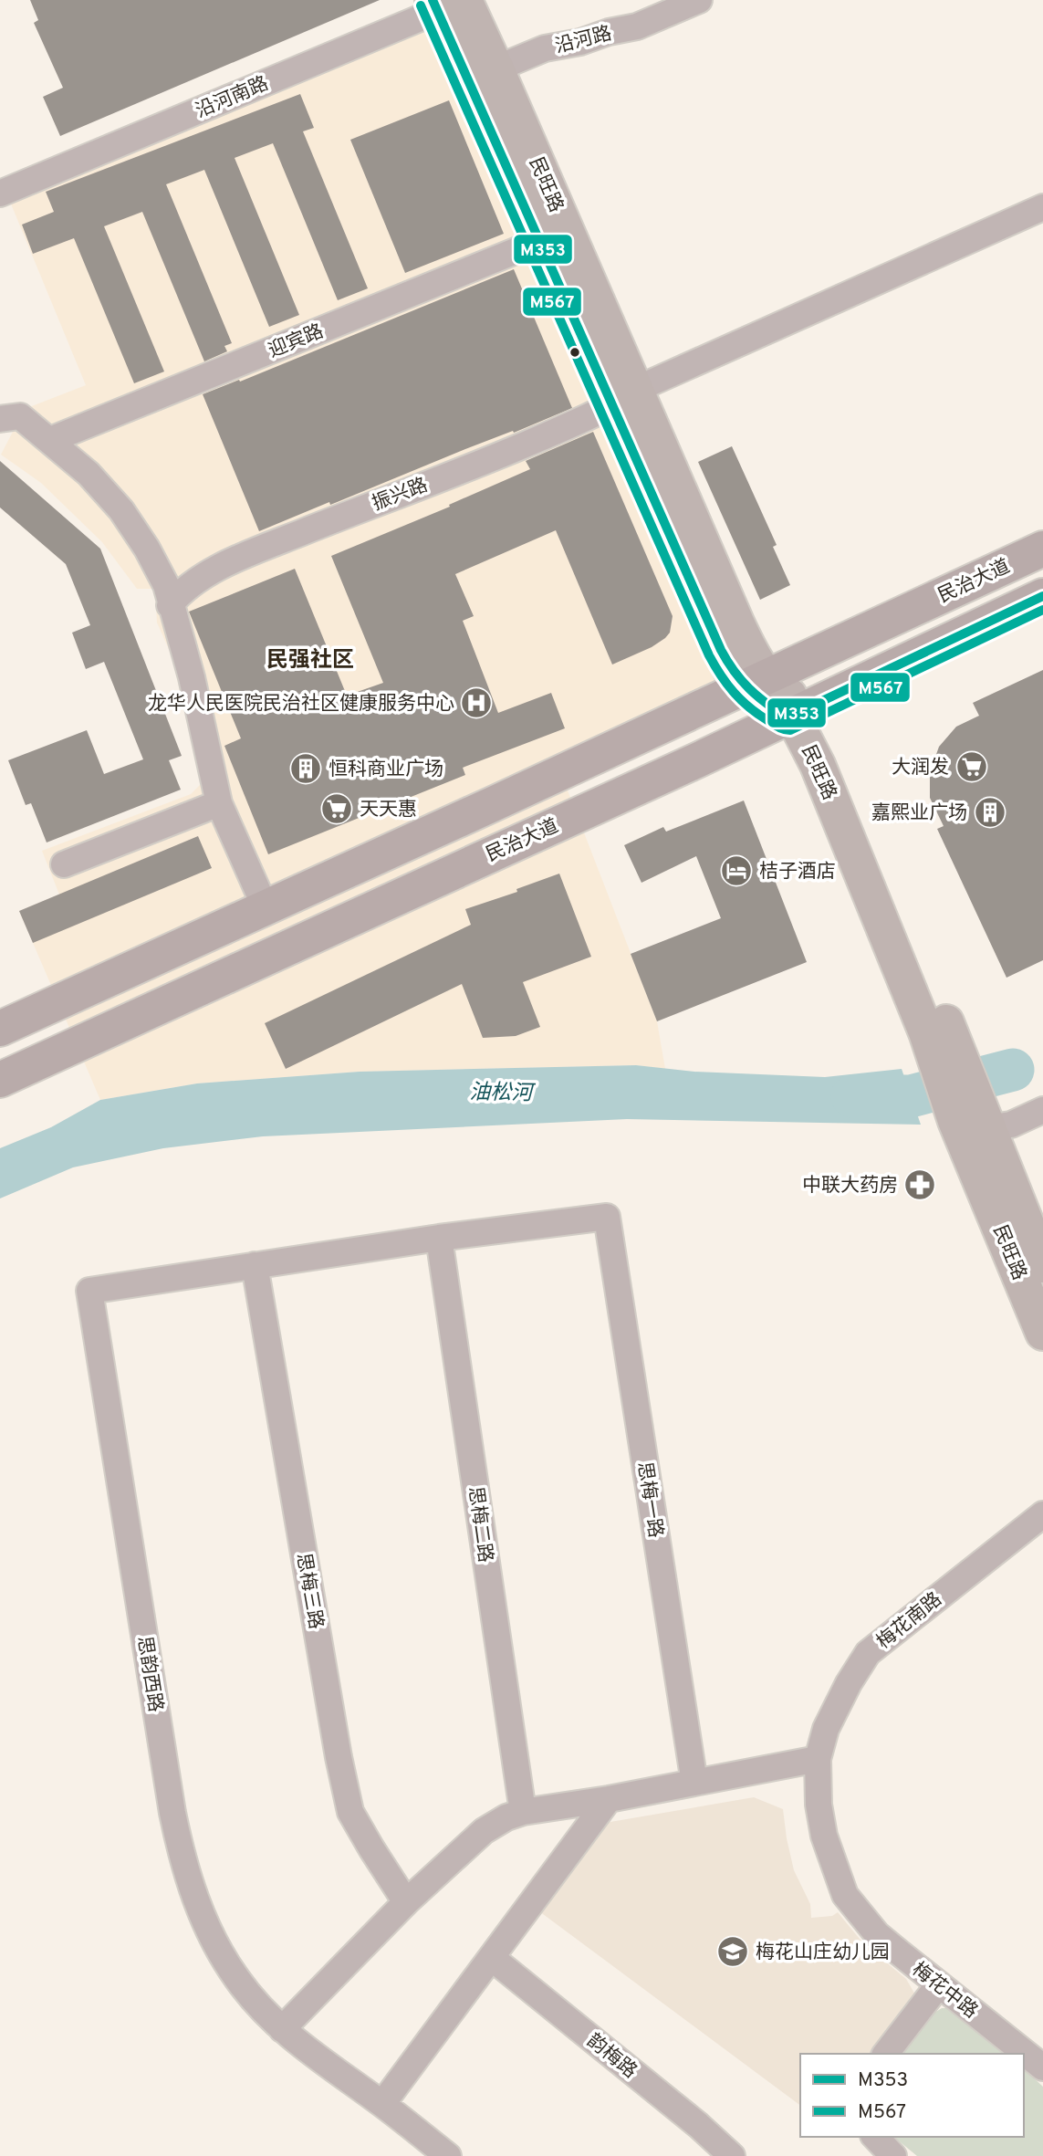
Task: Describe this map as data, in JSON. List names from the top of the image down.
{
  "streets": {
    "main road": ["民旺路", "民治大道"],
    "street": [
      "沿河路",
      "沿河南路",
      "迎宾路",
      "振兴路",
      "思梅一路",
      "思梅二路",
      "思梅三路",
      "梅花南路",
      "思韵西路",
      "梅花中路",
      "韵梅路"
    ]
  },
  "crossings": [
    ["沿河路", "民旺路"],
    ["沿河南路", "民旺路"],
    ["民旺路", "迎宾路"],
    ["民旺路", "振兴路"],
    ["民旺路", "民治大道"],
    ["思梅一路", "思梅二路"],
    ["思梅三路", "思韵西路"],
    ["梅花南路", "梅花中路"]
  ],
  "districts": ["民强社区"],
  "water": ["油松河"],
  "places": {
    "hospital": ["龙华人民医院民治社区健康服务中心"],
    "supermarket": ["大润发", "天天惠"],
    "building": ["恒科商业广场", "嘉熙业广场"],
    "hotel": ["桔子酒店"],
    "pharmacy": ["中联大药房"],
    "school or university": ["梅花山庄幼儿园"]
  },
  "lines": ["transit line M353", "transit line M567"],
  "legend": ["M353", "M567"]
}
